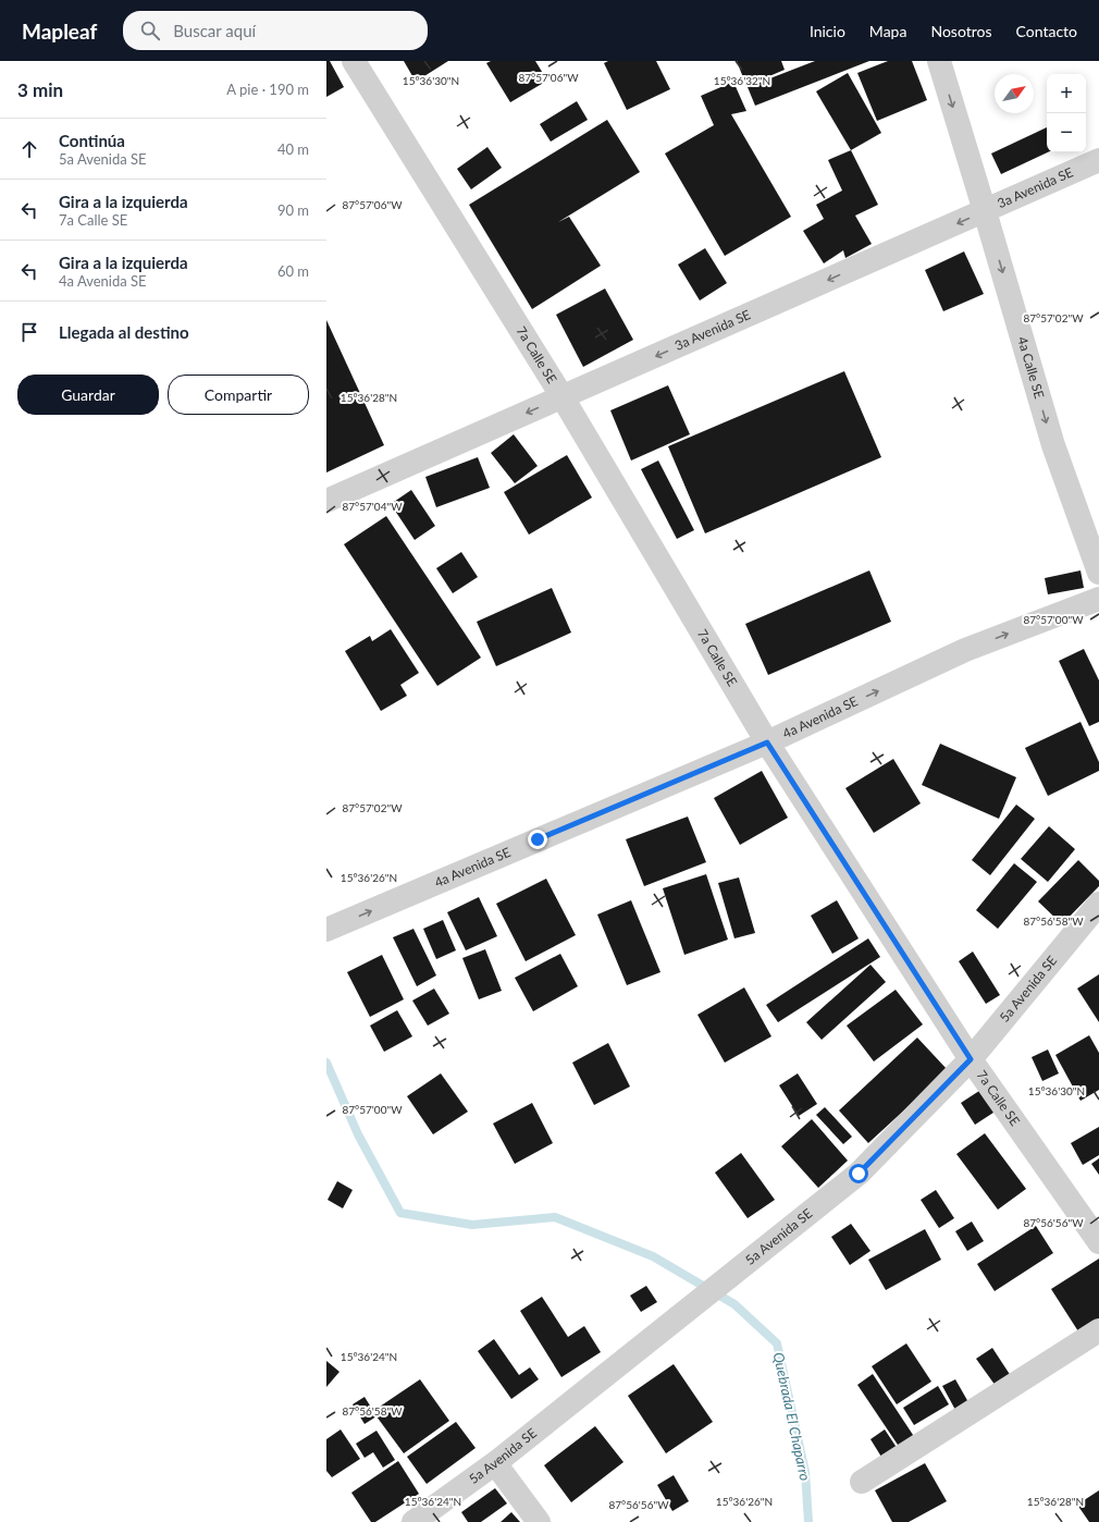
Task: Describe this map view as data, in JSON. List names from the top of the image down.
{
  "streets": {
    "street": [
      "3a Avenida SE",
      "7a Calle SE",
      "4a Calle SE",
      "4a Avenida SE",
      "5a Avenida SE"
    ]
  },
  "crossings": [
    ["3a Avenida SE", "7a Calle SE"],
    ["3a Avenida SE", "4a Calle SE"],
    ["7a Calle SE", "4a Avenida SE"],
    ["7a Calle SE", "5a Avenida SE"]
  ],
  "one_way": ["3a Avenida SE", "4a Calle SE", "4a Avenida SE"],
  "water": ["Quebrada El Chaparro"],
  "north": "top right",
  "page": {
    "header": "Mapleaf",
    "search": "Buscar aquí",
    "nav": [
      "Inicio",
      "Mapa",
      "Nosotros",
      "Contacto"
    ],
    "heading": ["3 min", "A pie · 190 m"],
    "map_buttons": ["+", "−"],
    "list": [
      ["Continúa", "5a Avenida SE", "40 m"],
      ["Gira a la izquierda", "7a Calle SE", "90 m"],
      ["Gira a la izquierda", "4a Avenida SE", "60 m"],
      "Llegada al destino"
    ],
    "buttons": ["Guardar", "Compartir"]
  },
  "coordinates": [
    "87°57'06\"W",
    "15°36'32\"N",
    "15°36'30\"N",
    "87°57'02\"W",
    "15°36'28\"N",
    "87°57'04\"W",
    "87°57'00\"W",
    "15°36'26\"N",
    "87°56'58\"W",
    "87°56'56\"W",
    "15°36'24\"N"
  ]
}
